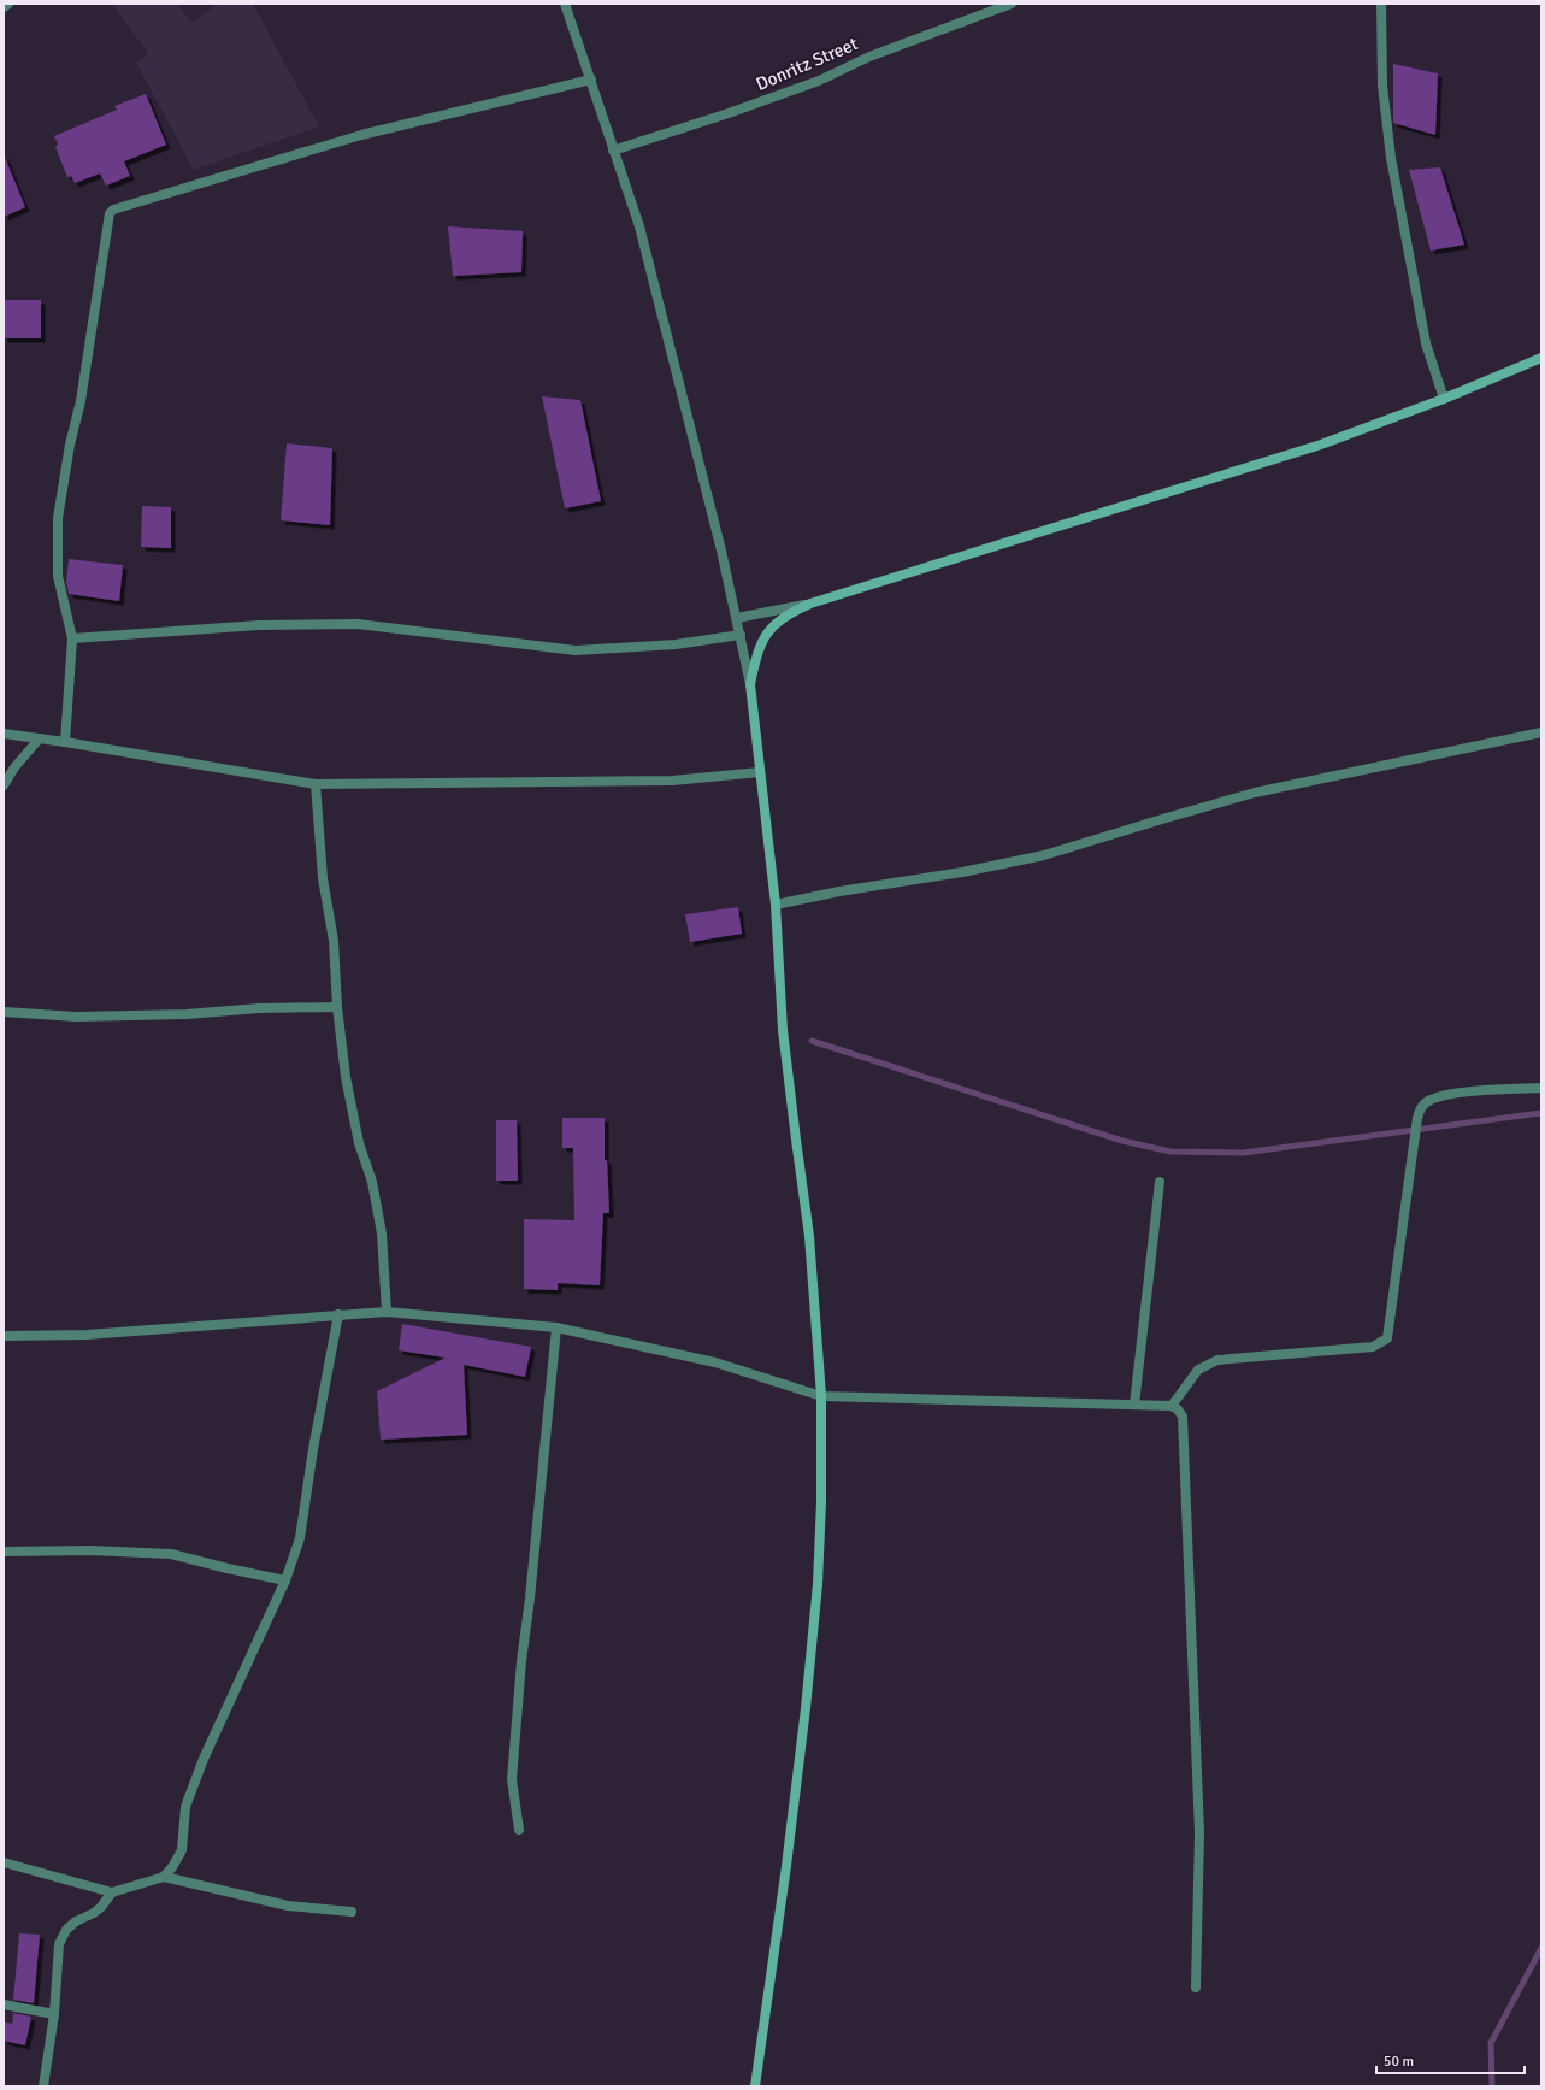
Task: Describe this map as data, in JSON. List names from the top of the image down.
{
  "streets": {
    "street": ["Donritz Street"]
  },
  "scale_bar": "50 m"
}
